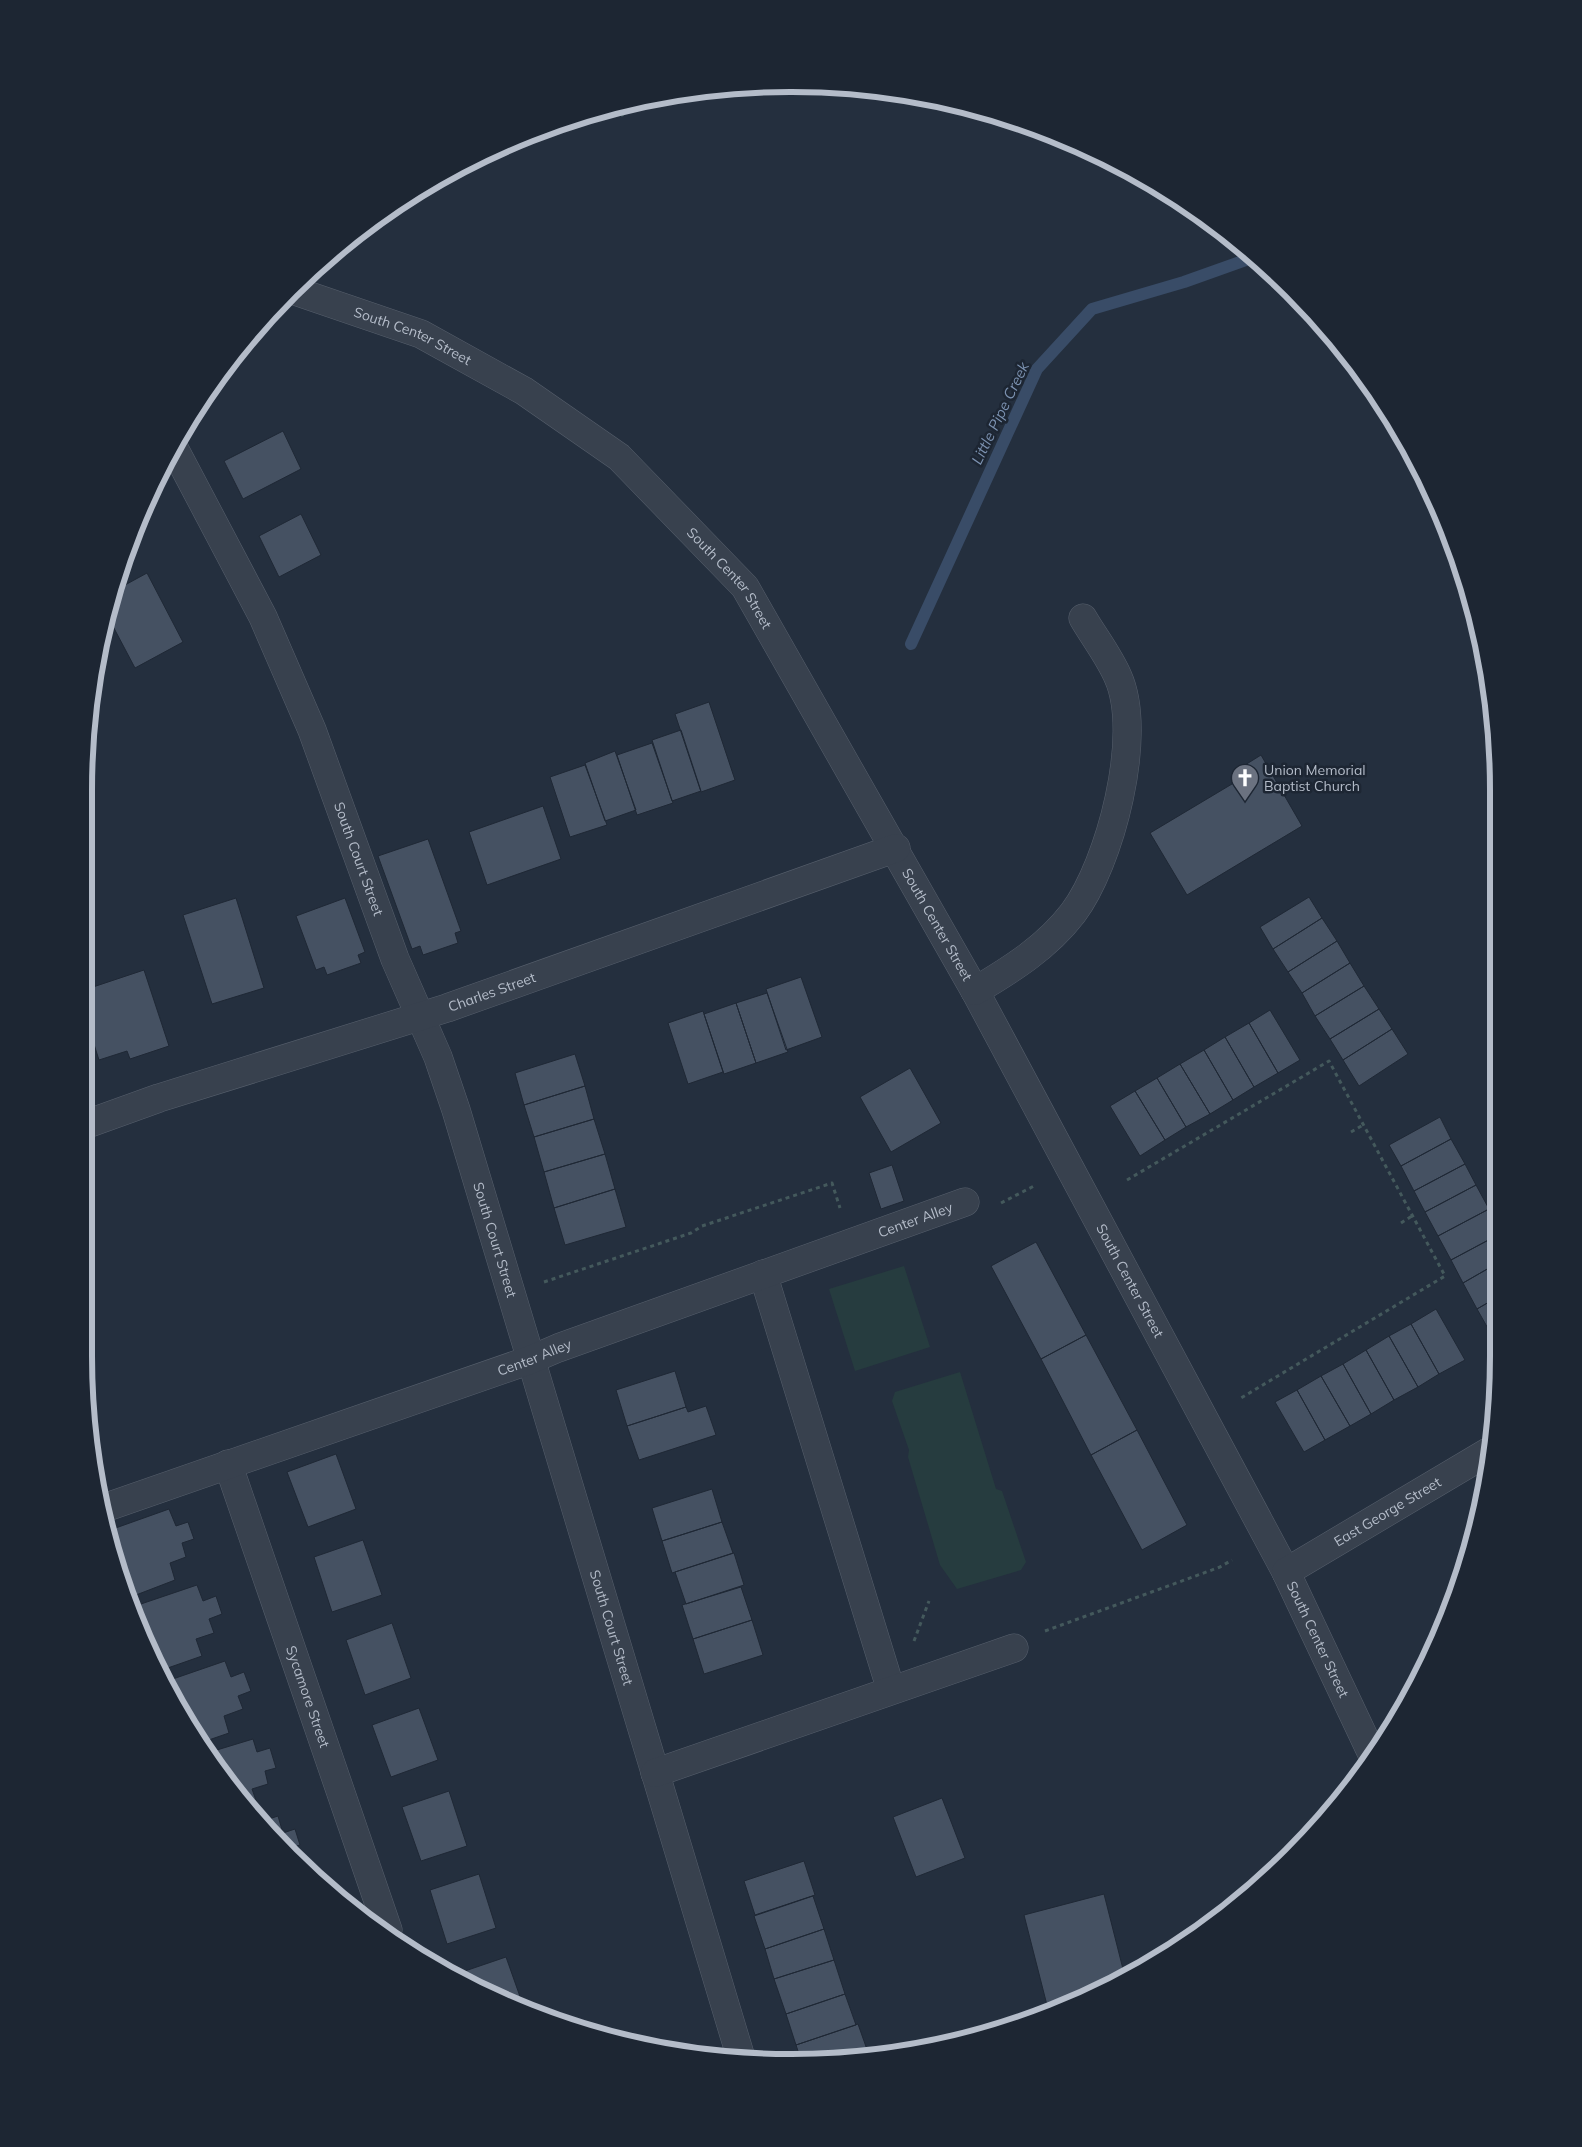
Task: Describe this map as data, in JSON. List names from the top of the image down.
{
  "streets": {
    "street": [
      "South Center Street",
      "South Court Street",
      "Charles Street",
      "Center Alley",
      "East George Street",
      "Sycamore Street"
    ]
  },
  "crossings": [
    ["South Center Street", "Charles Street"],
    ["South Center Street", "East George Street"],
    ["South Court Street", "Charles Street"],
    ["South Court Street", "Center Alley"],
    ["Center Alley", "Sycamore Street"]
  ],
  "water": ["Little Pipe Creek"],
  "places": {
    "church": ["Union Memorial Baptist Church"]
  }
}
